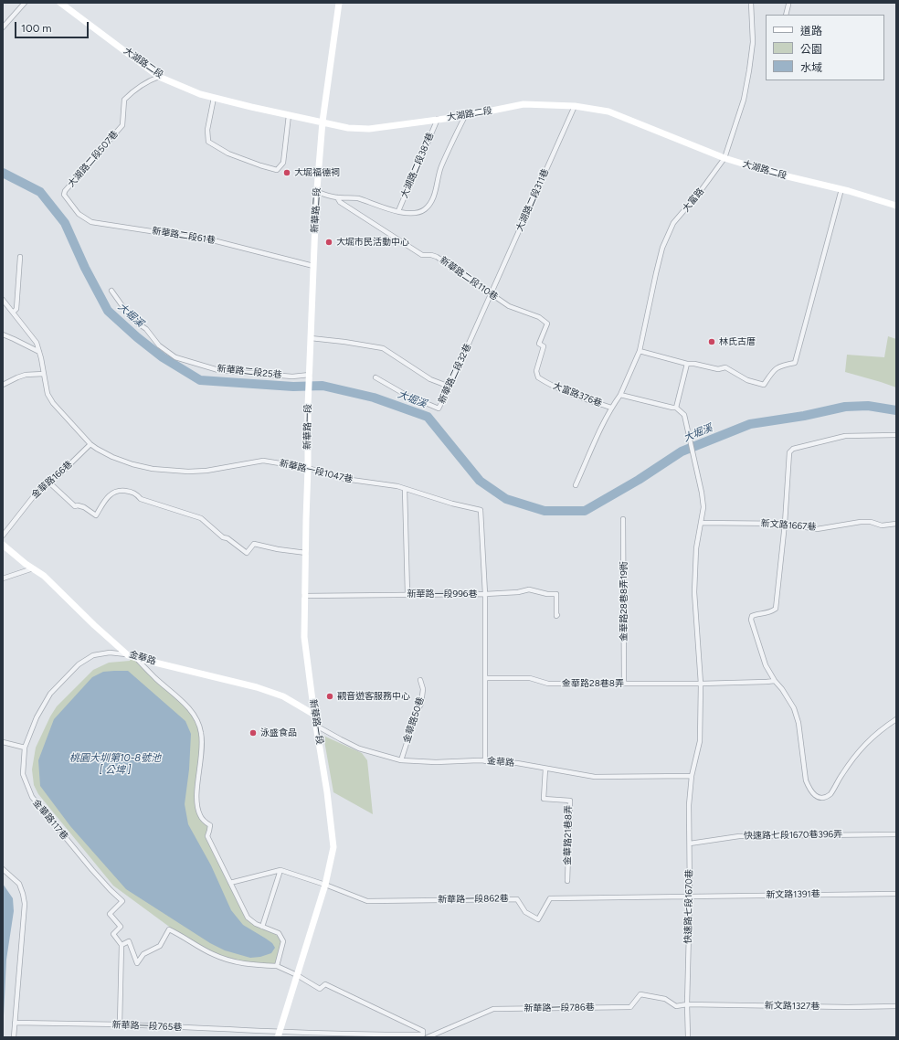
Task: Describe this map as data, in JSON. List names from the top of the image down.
{
  "streets": {
    "street": [
      "大湖路二段",
      "大湖路二段507巷",
      "大湖路二段387巷",
      "大湖路二段311巷",
      "大富路",
      "新華路二段",
      "新華路二段61巷",
      "新華路二段110巷",
      "新華路二段25巷",
      "新華路二段32巷",
      "大富路376巷",
      "新華路一段",
      "新華路一段1047巷",
      "金華路166巷",
      "新文路1667巷",
      "新華路一段996巷",
      "金華路28巷8弄19衖",
      "金華路",
      "金華路28巷8弄",
      "金華路50巷",
      "金華路117巷",
      "金華路21巷8弄",
      "快速路七段1670巷396弄",
      "新文路1391巷",
      "新華路一段862巷",
      "快速路七段1670巷",
      "新文路1327巷",
      "新華路一段786巷",
      "新華路一段765巷"
    ]
  },
  "crossings": [
    ["大湖路二段", "大湖路二段507巷"],
    ["大湖路二段", "大湖路二段387巷"],
    ["大湖路二段", "大湖路二段311巷"],
    ["大湖路二段", "大富路"],
    ["大湖路二段", "新華路二段"],
    ["大湖路二段507巷", "新華路二段61巷"],
    ["大湖路二段311巷", "新華路二段110巷"],
    ["大湖路二段311巷", "新華路二段32巷"],
    ["大富路", "大富路376巷"],
    ["新華路二段", "新華路二段61巷"],
    ["新華路二段", "新華路二段25巷"],
    ["新華路二段", "新華路一段"],
    ["新華路二段110巷", "新華路二段32巷"],
    ["新華路二段110巷", "大富路376巷"],
    ["新華路二段25巷", "新華路一段"],
    ["新華路一段", "新華路一段1047巷"],
    ["新華路一段", "新華路一段996巷"],
    ["新華路一段", "金華路"],
    ["新華路一段", "新華路一段862巷"],
    ["新華路一段", "新華路一段786巷"],
    ["新華路一段", "新華路一段765巷"],
    ["新華路一段1047巷", "金華路166巷"],
    ["新華路一段1047巷", "新華路一段996巷"],
    ["新文路1667巷", "快速路七段1670巷"],
    ["金華路28巷8弄19衖", "金華路28巷8弄"],
    ["金華路", "金華路50巷"],
    ["金華路", "金華路117巷"],
    ["金華路", "金華路21巷8弄"],
    ["金華路", "快速路七段1670巷"],
    ["金華路28巷8弄", "快速路七段1670巷"],
    ["快速路七段1670巷396弄", "快速路七段1670巷"],
    ["新文路1391巷", "新華路一段862巷"],
    ["新文路1391巷", "快速路七段1670巷"],
    ["新華路一段862巷", "快速路七段1670巷"],
    ["快速路七段1670巷", "新文路1327巷"],
    ["快速路七段1670巷", "新華路一段786巷"],
    ["新文路1327巷", "新華路一段786巷"],
    ["新華路一段786巷", "新華路一段765巷"]
  ],
  "water": ["大堀溪", "桃園大圳第10-8號池 [ 公埤 ]"],
  "places": [
    "大堀福德祠",
    "大堀市民活動中心",
    "林氏古厝",
    "觀音遊客服務中心",
    "泳盛食品"
  ],
  "legend": ["道路", "公園", "水域"],
  "scale_bar": "100 m"
}
